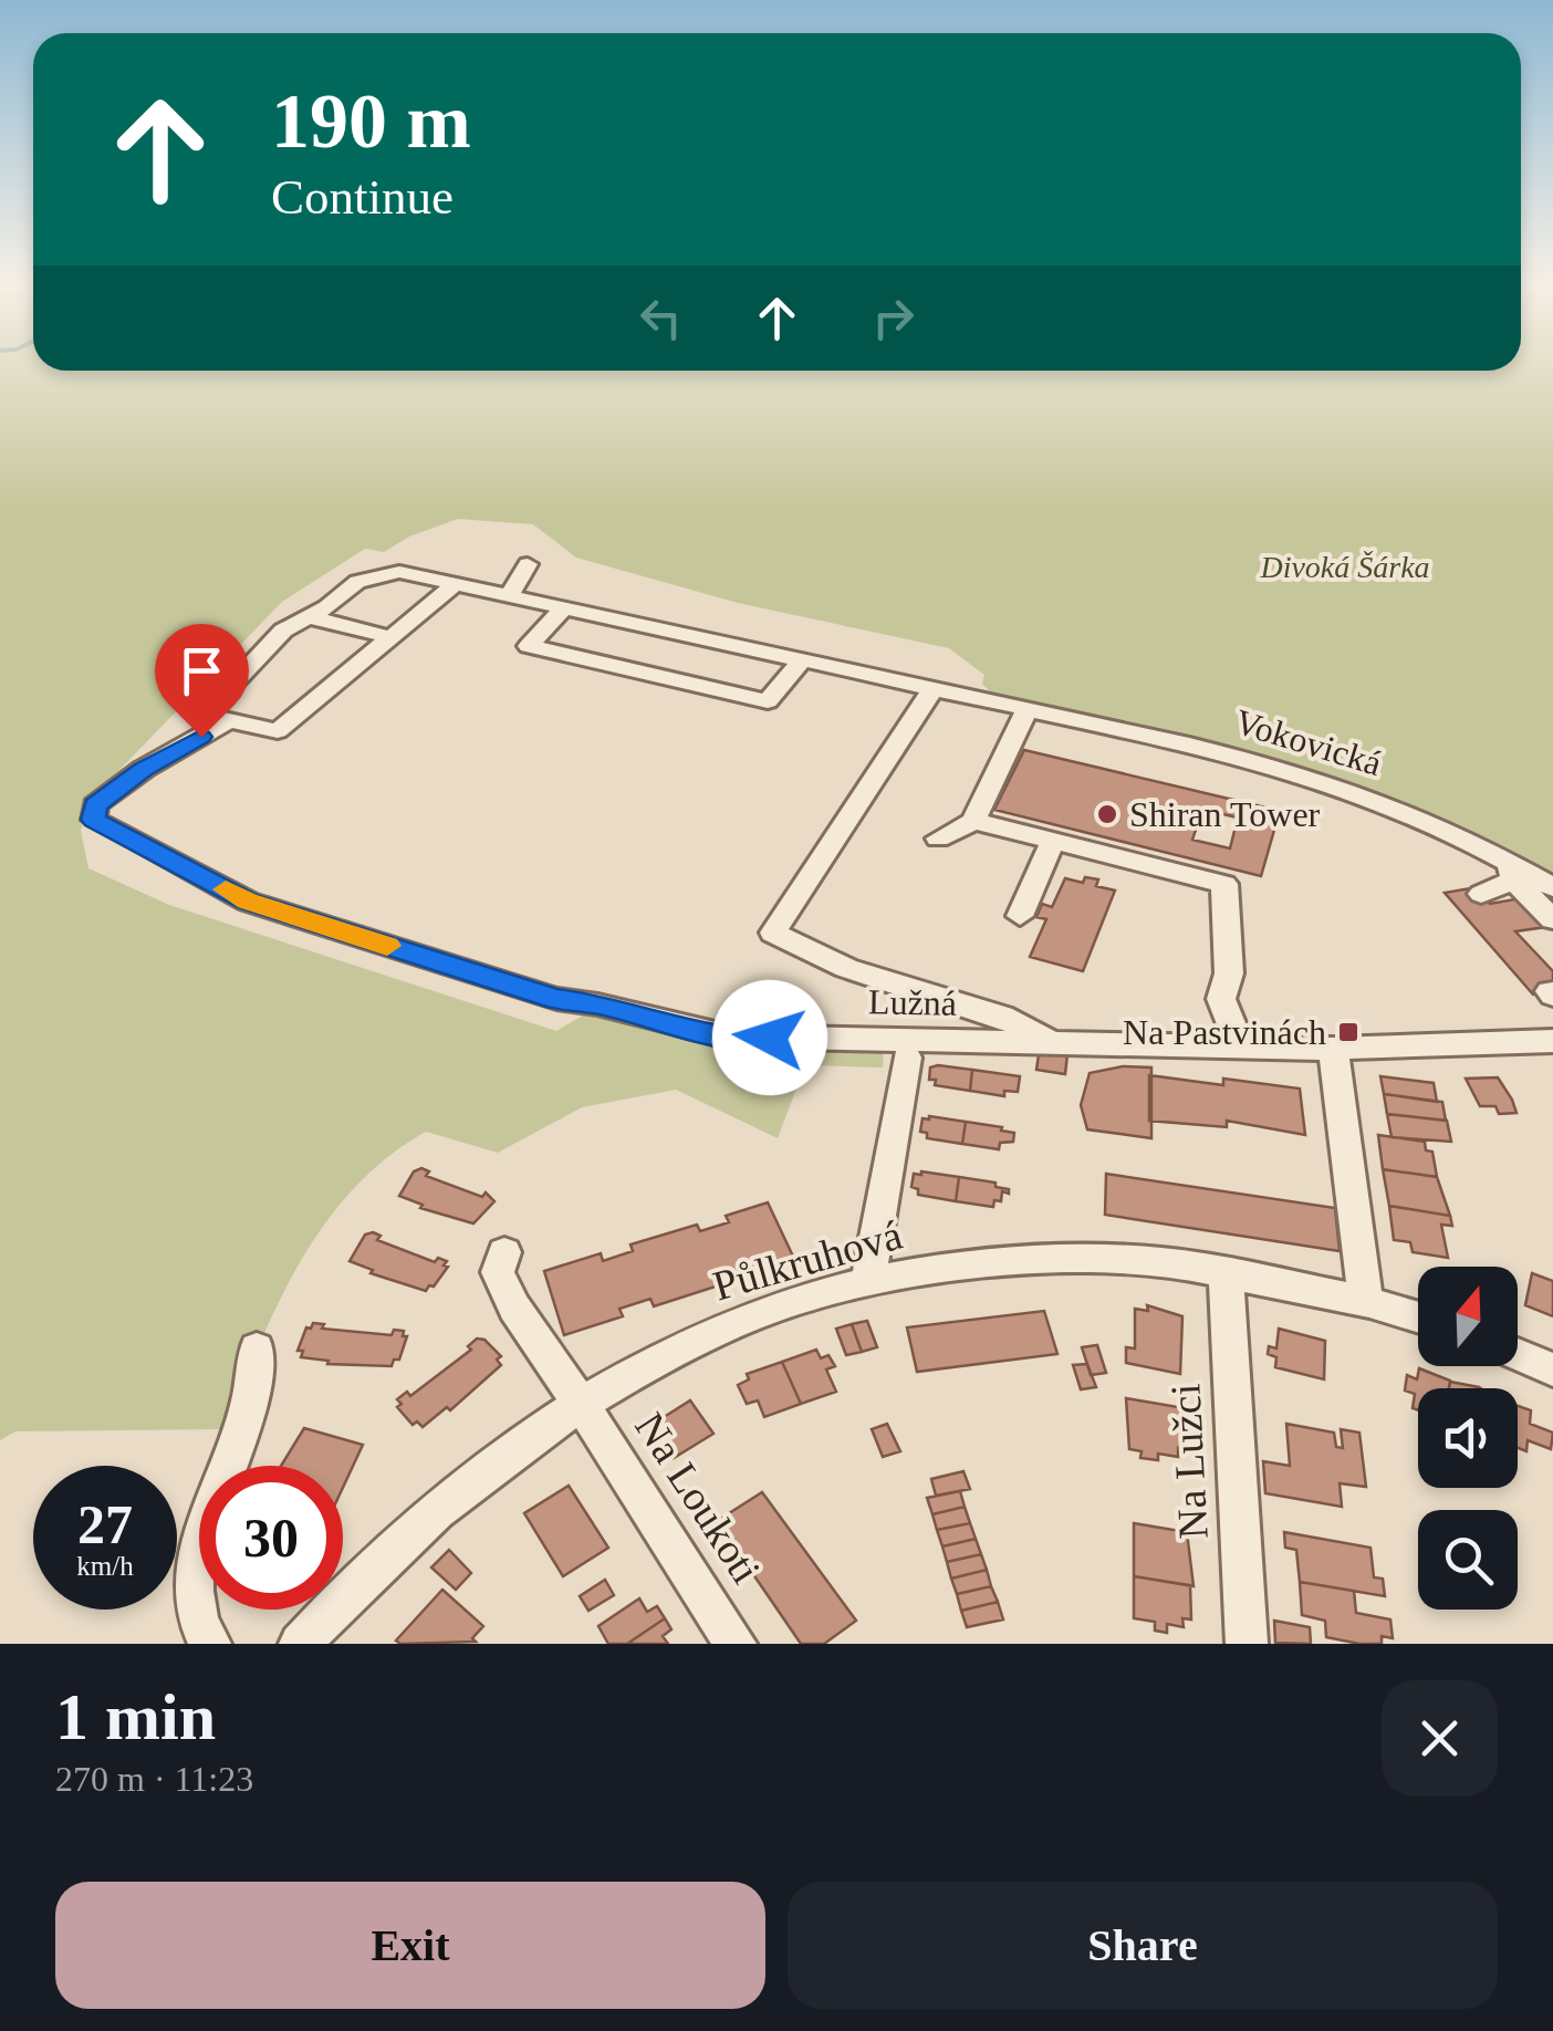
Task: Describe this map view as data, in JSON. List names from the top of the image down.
{
  "streets": {
    "street": [
      "Vokovická",
      "Lužná",
      "Půlkruhová",
      "Na Lužci",
      "Na Loukoti"
    ]
  },
  "crossings": [
    ["Vokovická", "Lužná"],
    ["Půlkruhová", "Na Lužci"],
    ["Půlkruhová", "Na Loukoti"]
  ],
  "parks": ["Divoká Šárka"],
  "places": {
    "other": ["Shiran Tower"],
    "transit": ["Na Pastvinách"]
  },
  "north": "top",
  "page": {
    "turn": ["190 m", "Continue"],
    "speed": "27 km/h",
    "limit": "30",
    "heading": ["1 min", "270 m · 11:23"],
    "buttons": ["Exit", "Share"]
  }
}
